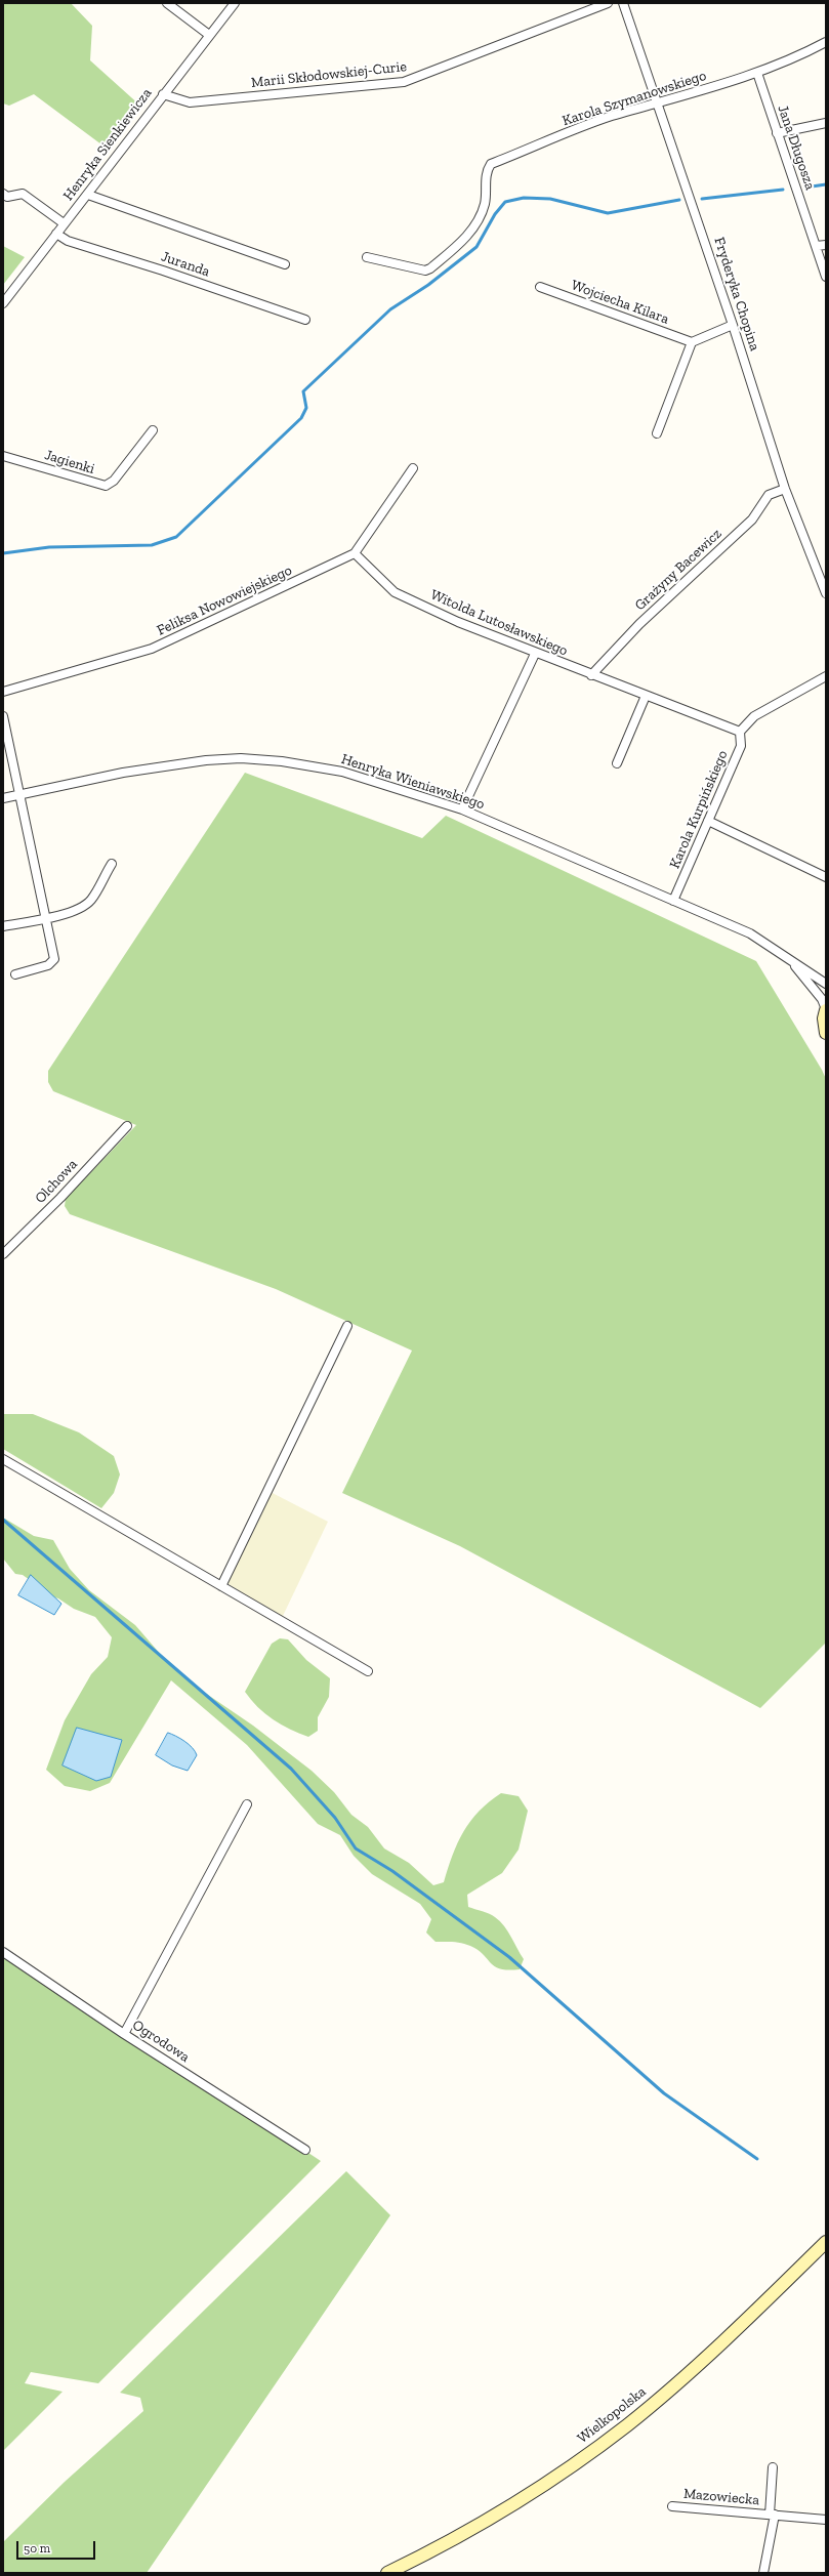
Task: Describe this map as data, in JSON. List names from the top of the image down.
{
  "streets": {
    "main road": ["Wielkopolska"],
    "street": [
      "Marii Skłodowskiej-Curie",
      "Karola Szymanowskiego",
      "Henryka Sienkiewicza",
      "Jana Długosza",
      "Juranda",
      "Fryderyka Chopina",
      "Wojciecha Kilara",
      "Jagienki",
      "Grażyny Bacewicz",
      "Feliksa Nowowiejskiego",
      "Witolda Lutosławskiego",
      "Henryka Wieniawskiego",
      "Karola Kurpińskiego",
      "Olchowa",
      "Ogrodowa",
      "Mazowiecka"
    ]
  },
  "crossings": [
    ["Marii Skłodowskiej-Curie", "Henryka Sienkiewicza"],
    ["Karola Szymanowskiego", "Jana Długosza"],
    ["Karola Szymanowskiego", "Fryderyka Chopina"],
    ["Henryka Sienkiewicza", "Juranda"],
    ["Fryderyka Chopina", "Grażyny Bacewicz"],
    ["Grażyny Bacewicz", "Witolda Lutosławskiego"],
    ["Feliksa Nowowiejskiego", "Witolda Lutosławskiego"],
    ["Witolda Lutosławskiego", "Karola Kurpińskiego"],
    ["Henryka Wieniawskiego", "Karola Kurpińskiego"]
  ],
  "scale_bar": "50 m"
}
